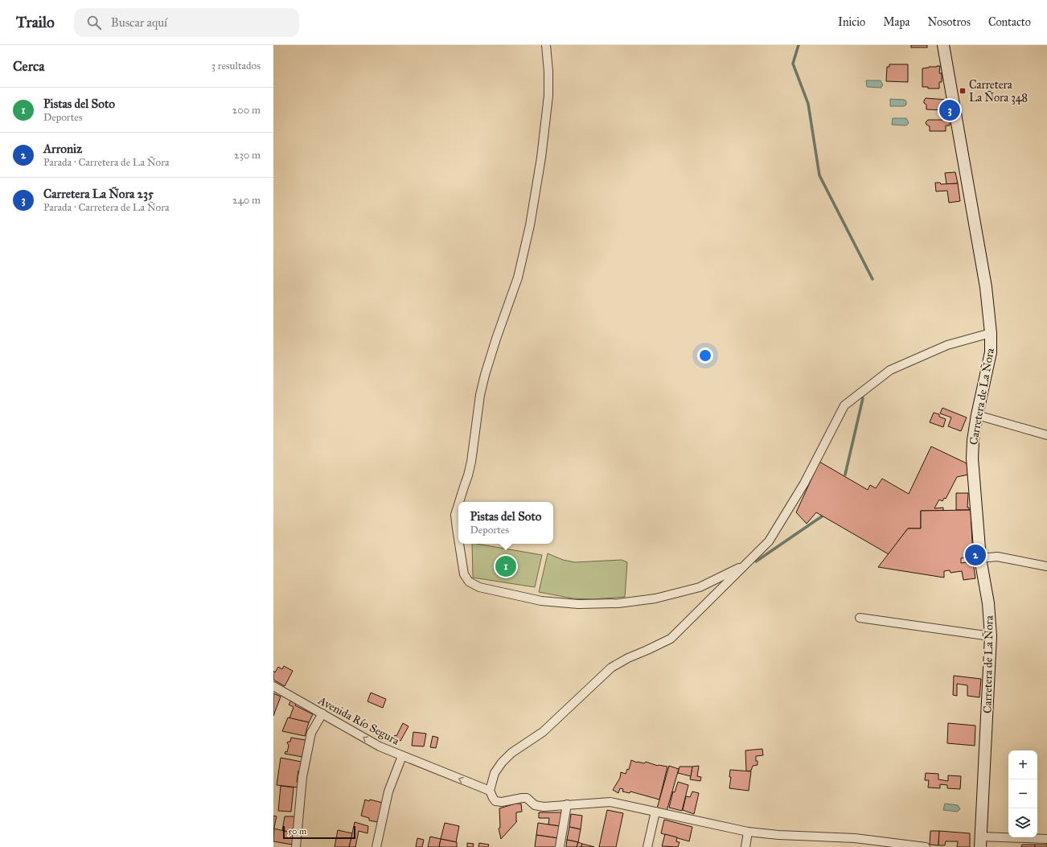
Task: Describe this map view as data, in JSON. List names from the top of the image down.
{
  "streets": {
    "main road": ["Carretera de La Ñora"],
    "street": ["Avenida Río Segura"]
  },
  "one_way": ["Avenida Río Segura"],
  "places": {
    "transit": ["Carretera La Ñora 348"]
  },
  "scale_bar": "50 m",
  "page": {
    "header": "Trailo",
    "search": "Buscar aquí",
    "nav": [
      "Inicio",
      "Mapa",
      "Nosotros",
      "Contacto"
    ],
    "heading": ["Cerca", "3 resultados"],
    "list": [
      {
        "mark": "1",
        "name": "Pistas del Soto",
        "note": "Deportes",
        "value": "200 m"
      },
      {
        "mark": "2",
        "name": "Arroniz",
        "note": "Parada · Carretera de La Ñora",
        "value": "230 m"
      },
      {
        "mark": "3",
        "name": "Carretera La Ñora 235",
        "note": "Parada · Carretera de La Ñora",
        "value": "240 m"
      }
    ],
    "pins": ["3", "2", "1"],
    "popup": ["Pistas del Soto", "Deportes"],
    "map_buttons": ["+", "−"],
    "scale": "50 m"
  }
}
